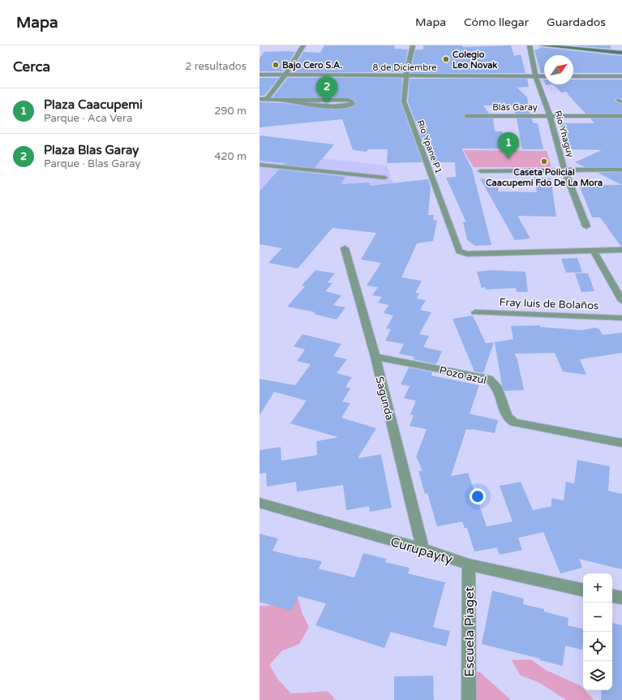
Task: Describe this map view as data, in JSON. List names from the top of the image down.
{
  "streets": {
    "street": [
      "8 de Diciembre",
      "Blás Garay",
      "Río Yhaguy",
      "Río Ypane P1",
      "Fray luis de Bolaños",
      "Pozo azul",
      "Sagunda",
      "Curupayty",
      "Escuela Piaget"
    ]
  },
  "crossings": [
    ["8 de Diciembre", "Río Yhaguy"],
    ["8 de Diciembre", "Río Ypane P1"],
    ["Blás Garay", "Río Yhaguy"],
    ["Pozo azul", "Sagunda"],
    ["Sagunda", "Curupayty"],
    ["Curupayty", "Escuela Piaget"]
  ],
  "places": ["Colegio Leo Novak", "Bajo Cero S.A.", "Caseta Policial Caacupemi Fdo De La Mora"],
  "north": "top right",
  "page": {
    "header": "Mapa",
    "nav": ["Mapa", "Cómo llegar", "Guardados"],
    "heading": ["Cerca", "2 resultados"],
    "pins": ["2", "1"],
    "list": [
      {
        "mark": "1",
        "name": "Plaza Caacupemi",
        "note": "Parque · Aca Vera",
        "value": "290 m"
      },
      {
        "mark": "2",
        "name": "Plaza Blas Garay",
        "note": "Parque · Blas Garay",
        "value": "420 m"
      }
    ],
    "map_buttons": ["+", "−"]
  }
}
